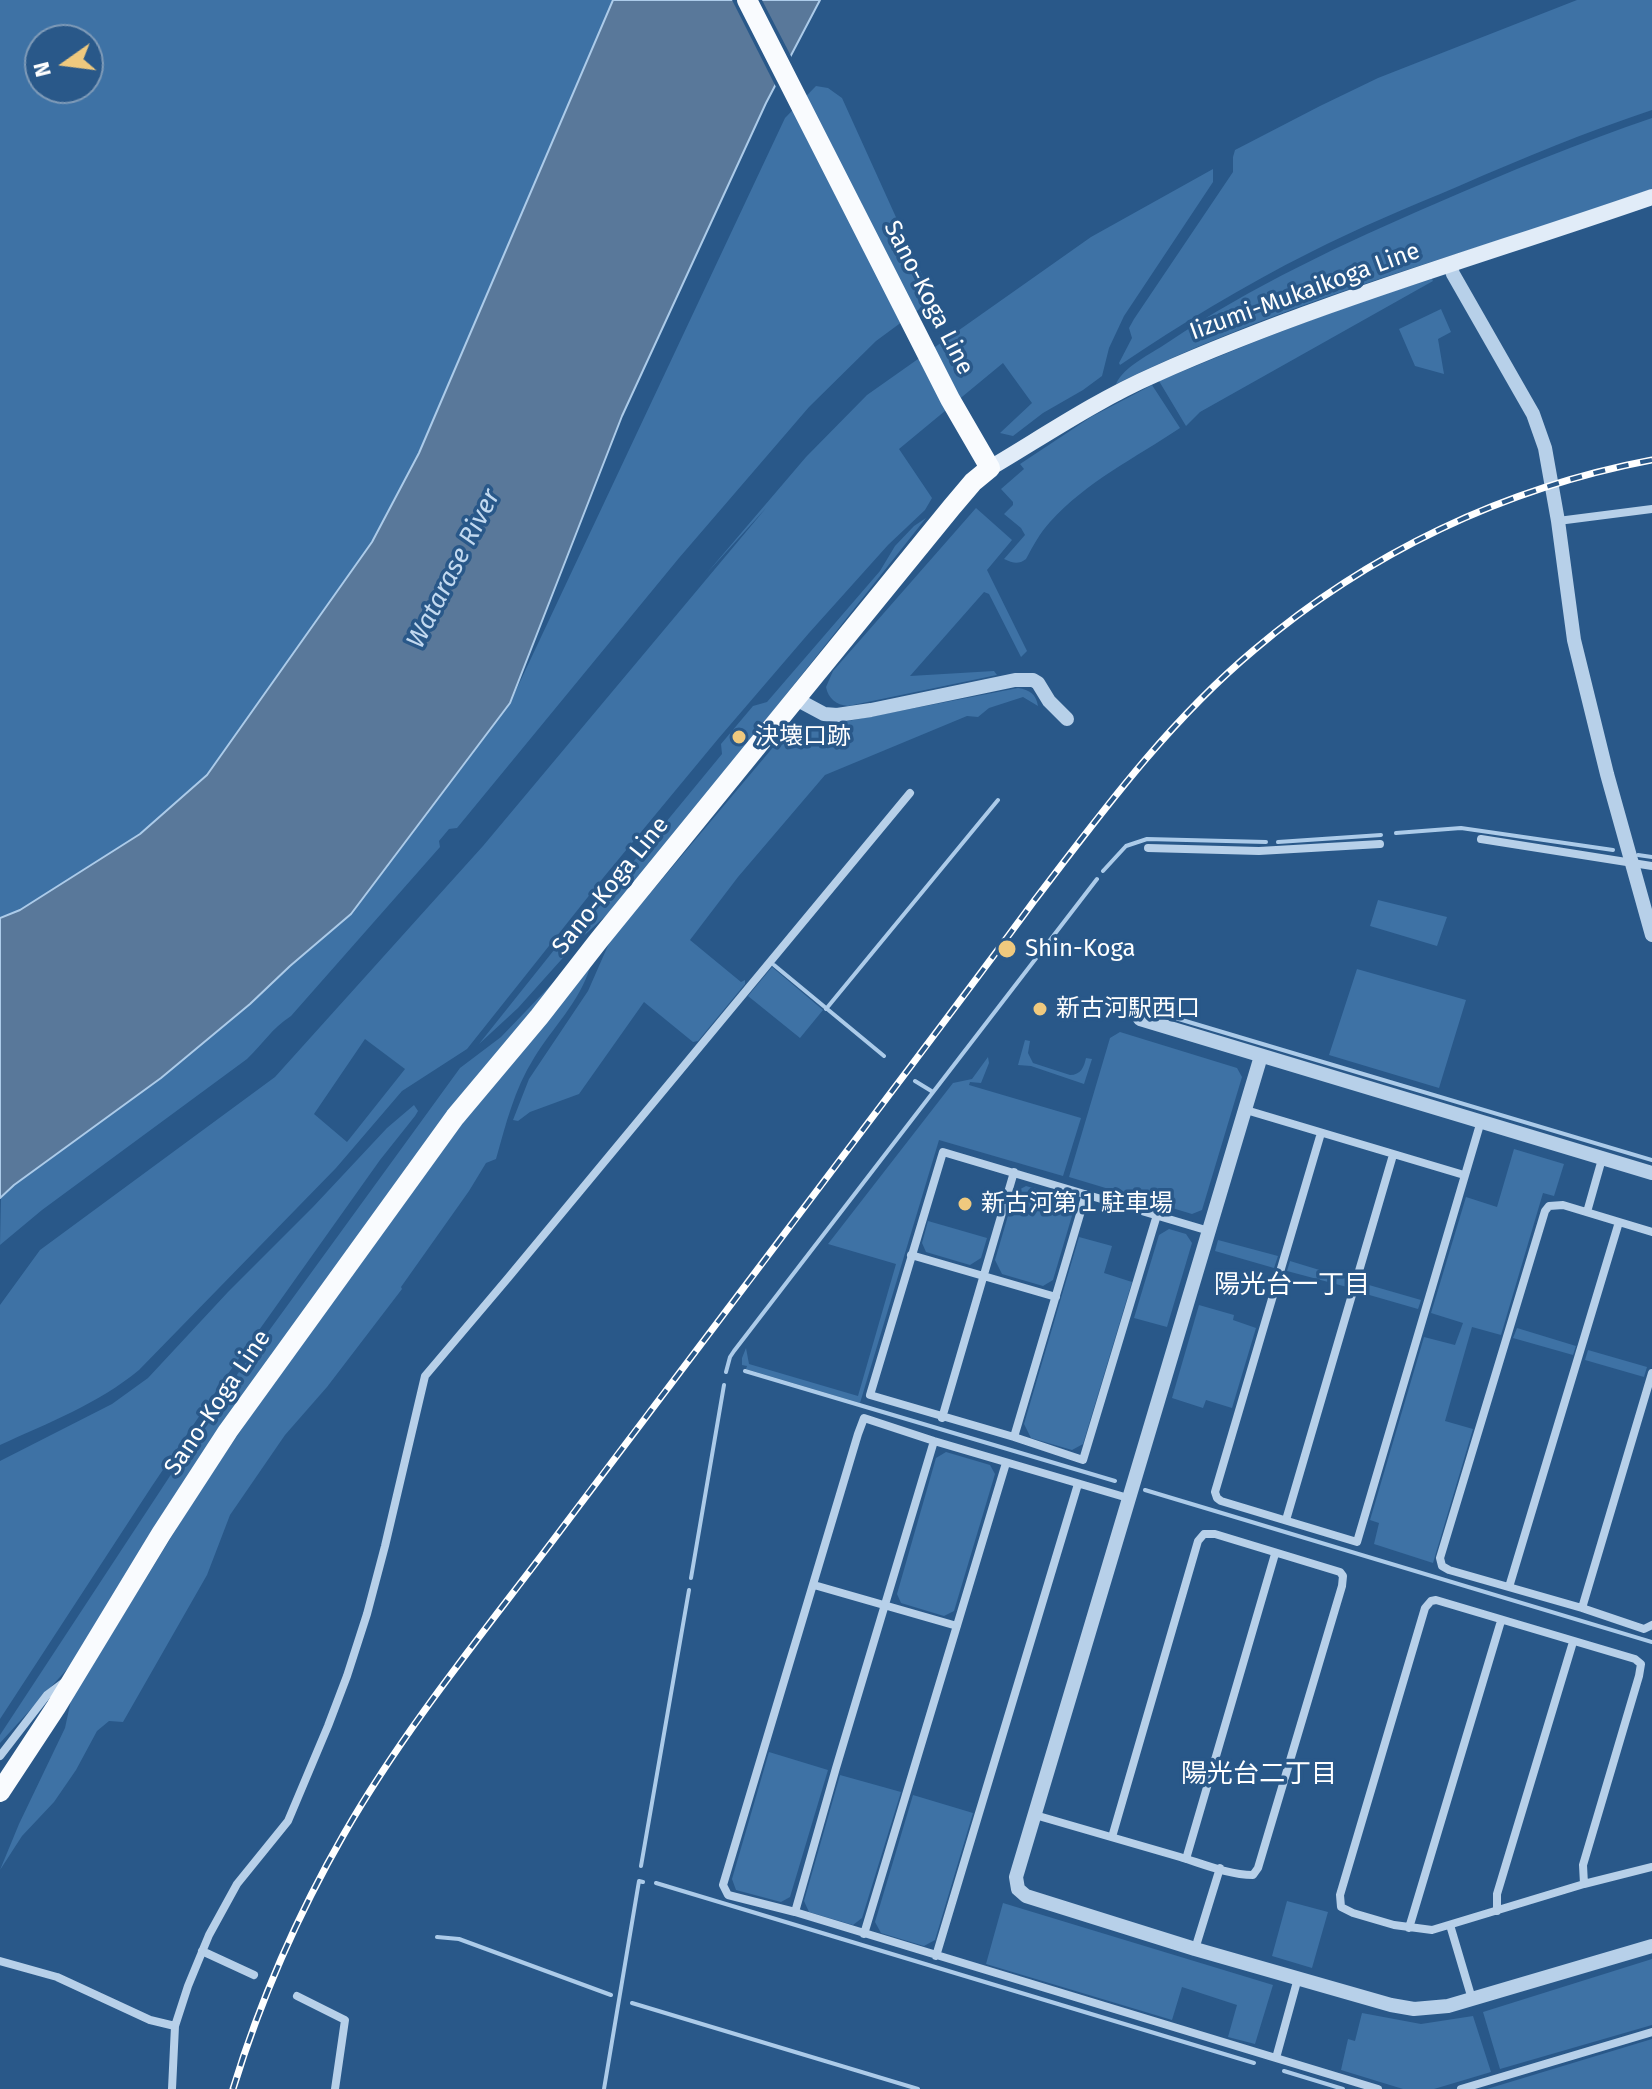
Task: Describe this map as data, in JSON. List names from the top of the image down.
{
  "streets": {
    "main road": ["Iizumi-Mukaikoga Line", "Sano-Koga Line"]
  },
  "crossings": [
    ["Iizumi-Mukaikoga Line", "Sano-Koga Line"]
  ],
  "districts": ["陽光台一丁目", "陽光台二丁目"],
  "water": ["Watarase River"],
  "places": [
    "決壊口跡",
    "Shin-Koga",
    "新古河駅西口",
    "新古河第１駐車場"
  ],
  "north": "left"
}
